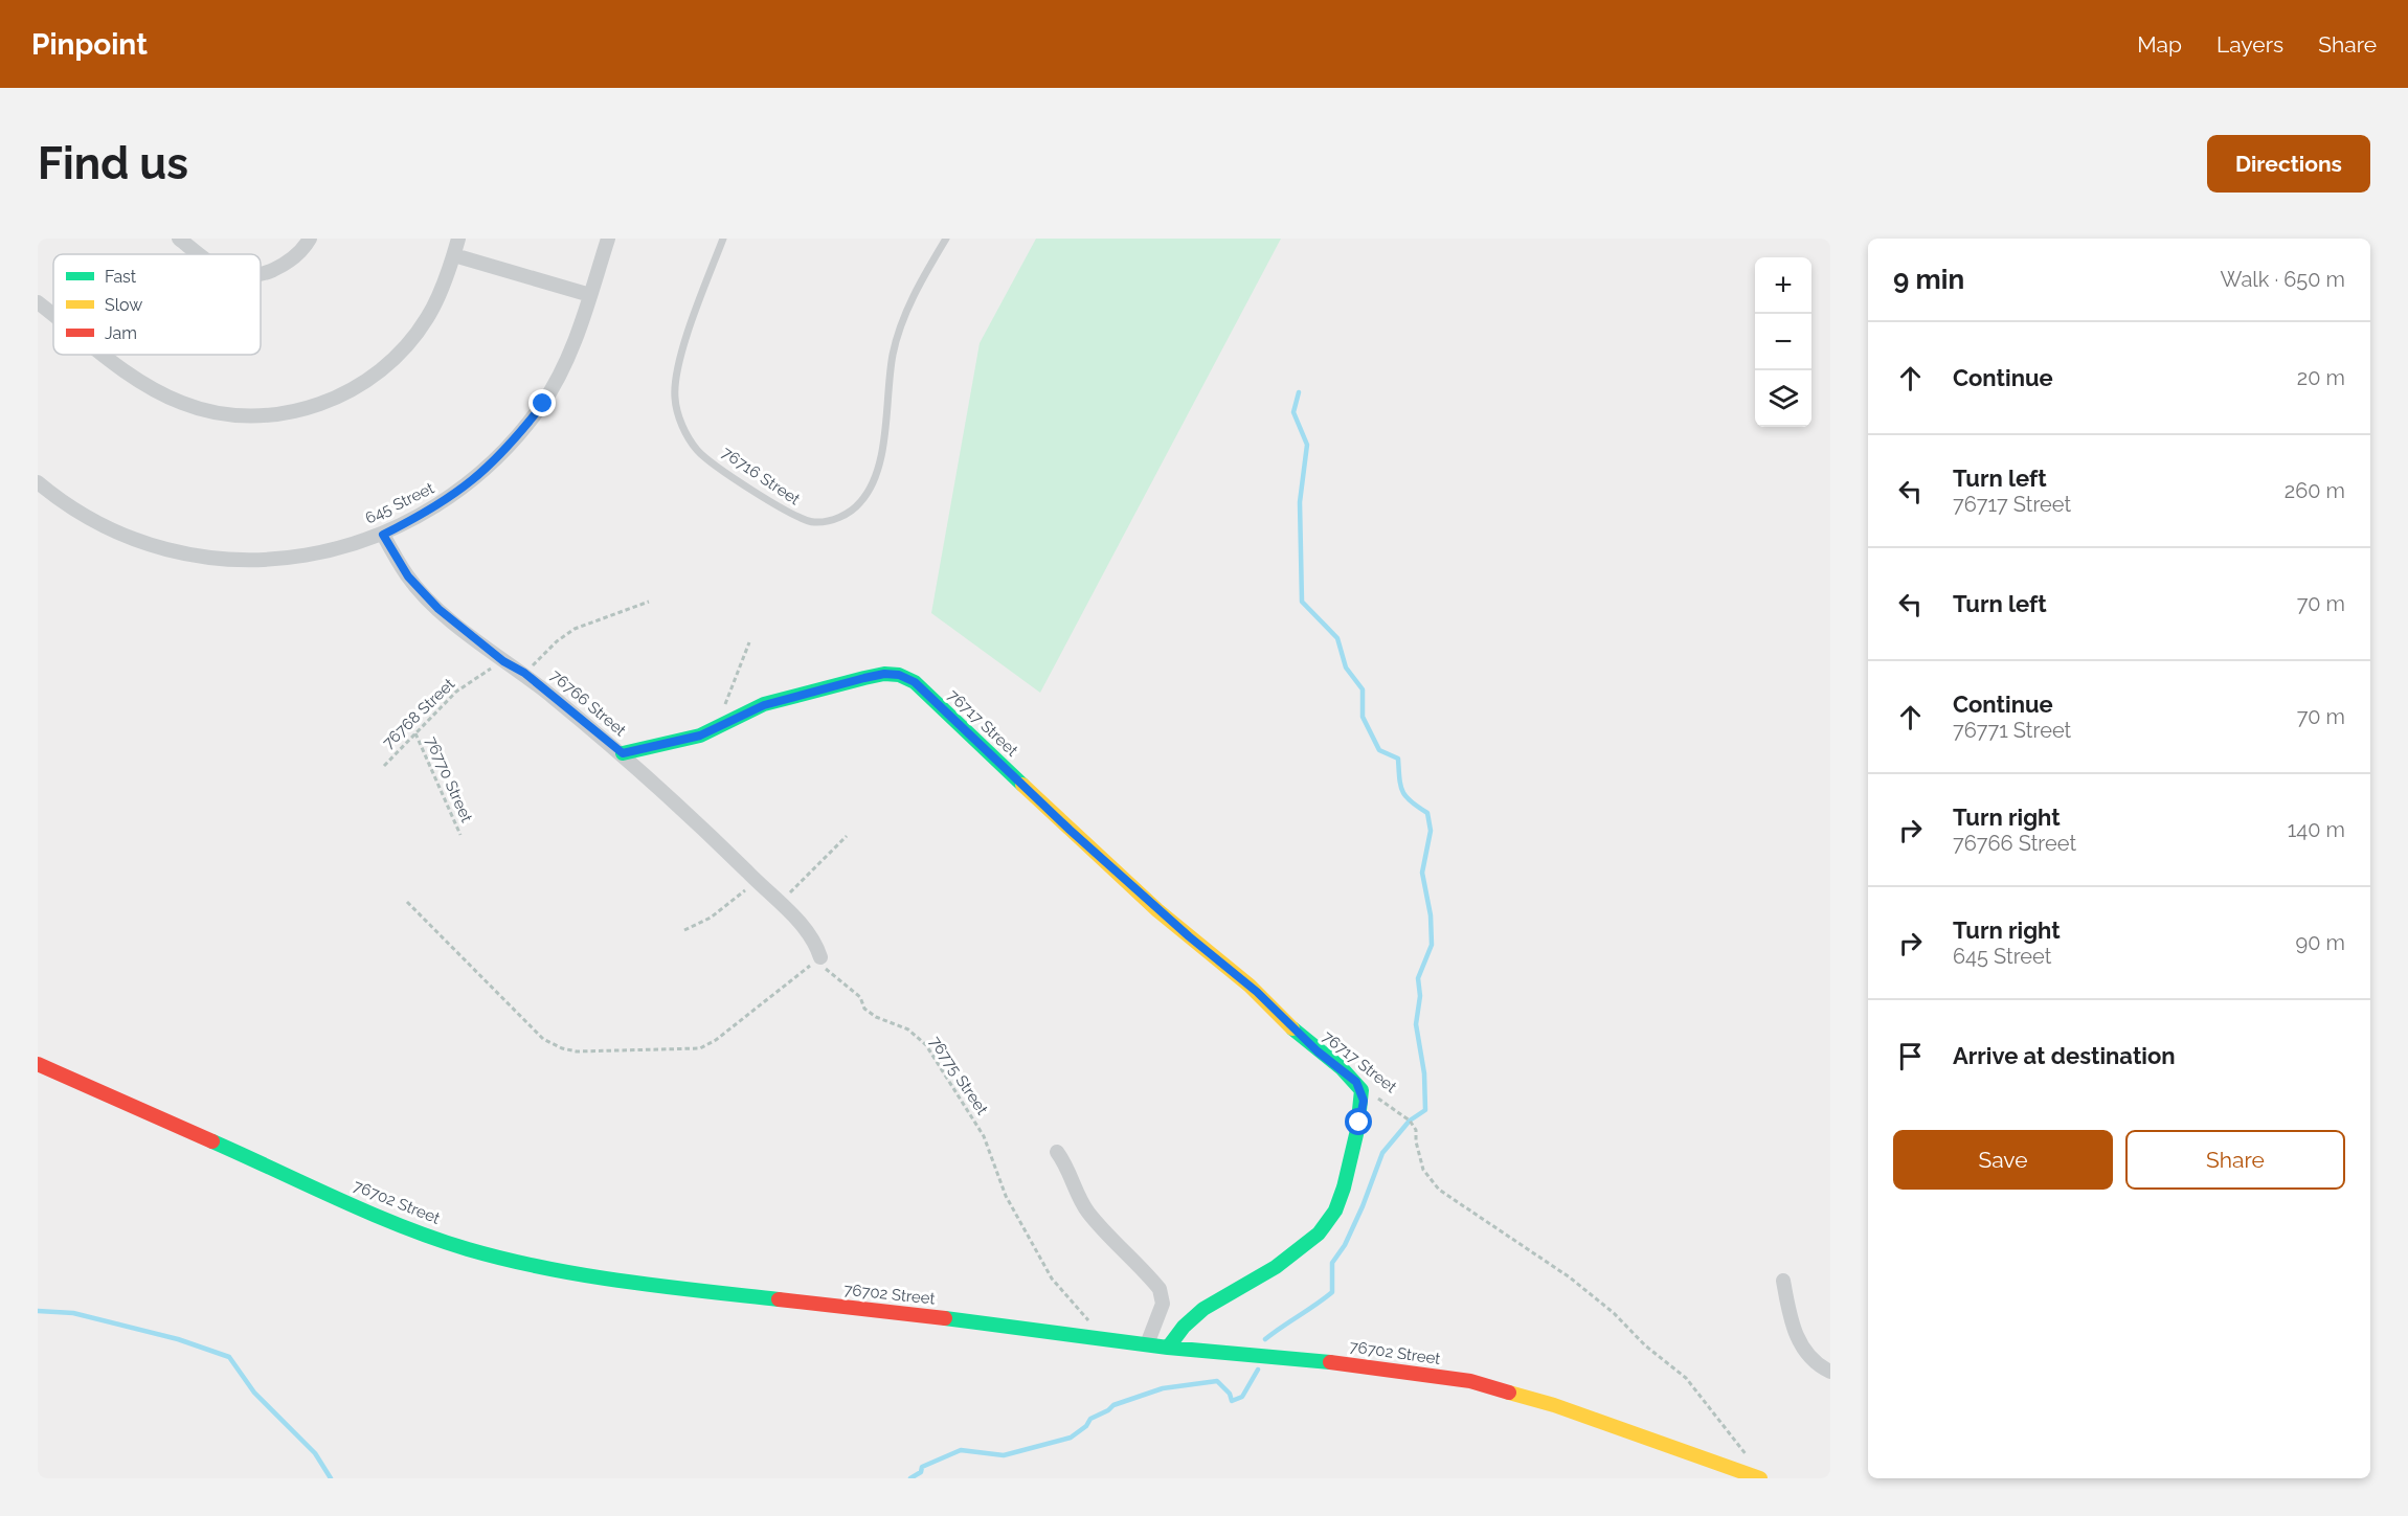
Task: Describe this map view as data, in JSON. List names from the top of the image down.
{
  "streets": {
    "street": [
      "645 Street",
      "76766 Street",
      "76717 Street",
      "76702 Street"
    ],
    "lane": ["76716 Street"],
    "path": ["76768 Street", "76770 Street", "76775 Street"]
  },
  "crossings": [
    ["645 Street", "76766 Street"],
    ["76766 Street", "76768 Street"],
    ["76766 Street", "76775 Street"],
    ["76768 Street", "76770 Street"],
    ["76717 Street", "76702 Street"]
  ],
  "legend": ["Fast", "Slow", "Jam"],
  "page": {
    "header": "Pinpoint",
    "nav": ["Map", "Layers", "Share"],
    "buttons": [
      "Directions",
      ["Save", "Share"]
    ],
    "title": "Find us",
    "heading": ["9 min", "Walk · 650 m"],
    "map_buttons": ["+", "−"],
    "list": [
      ["Continue", "20 m"],
      ["Turn left", "76717 Street", "260 m"],
      ["Turn left", "70 m"],
      ["Continue", "76771 Street", "70 m"],
      ["Turn right", "76766 Street", "140 m"],
      ["Turn right", "645 Street", "90 m"],
      "Arrive at destination"
    ]
  }
}
